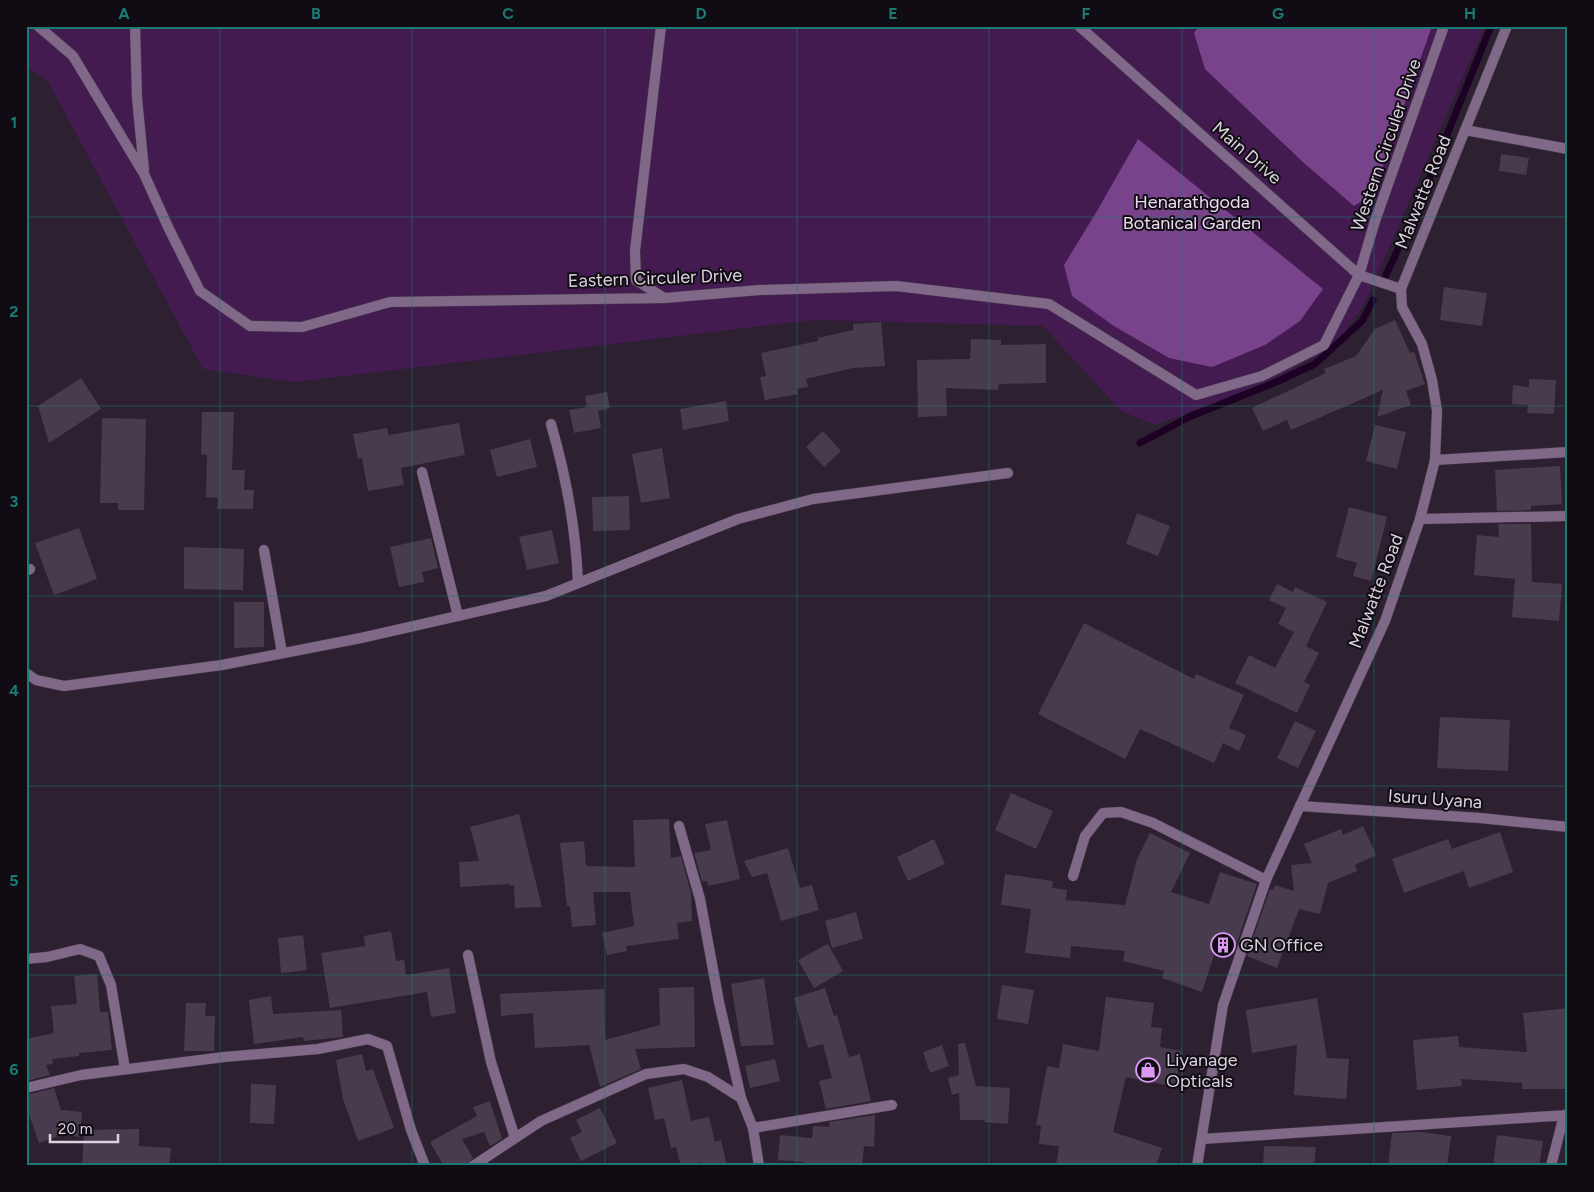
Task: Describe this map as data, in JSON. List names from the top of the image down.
{
  "streets": {
    "street": [
      "Western Circuler Drive",
      "Main Drive",
      "Malwatte Road",
      "Eastern Circuler Drive",
      "Isuru Uyana"
    ]
  },
  "crossings": [
    ["Western Circuler Drive", "Main Drive"],
    ["Western Circuler Drive", "Eastern Circuler Drive"],
    ["Main Drive", "Malwatte Road"],
    ["Main Drive", "Eastern Circuler Drive"],
    ["Malwatte Road", "Isuru Uyana"]
  ],
  "parks": ["Henarathgoda Botanical Garden"],
  "places": {
    "building": ["GN Office"],
    "shop": ["Liyanage Opticals"]
  },
  "scale_bar": "20 m",
  "grid": {
    "columns": [
      "A",
      "B",
      "C",
      "D",
      "E",
      "F",
      "G",
      "H"
    ],
    "rows": [
      "1",
      "2",
      "3",
      "4",
      "5",
      "6"
    ]
  }
}
